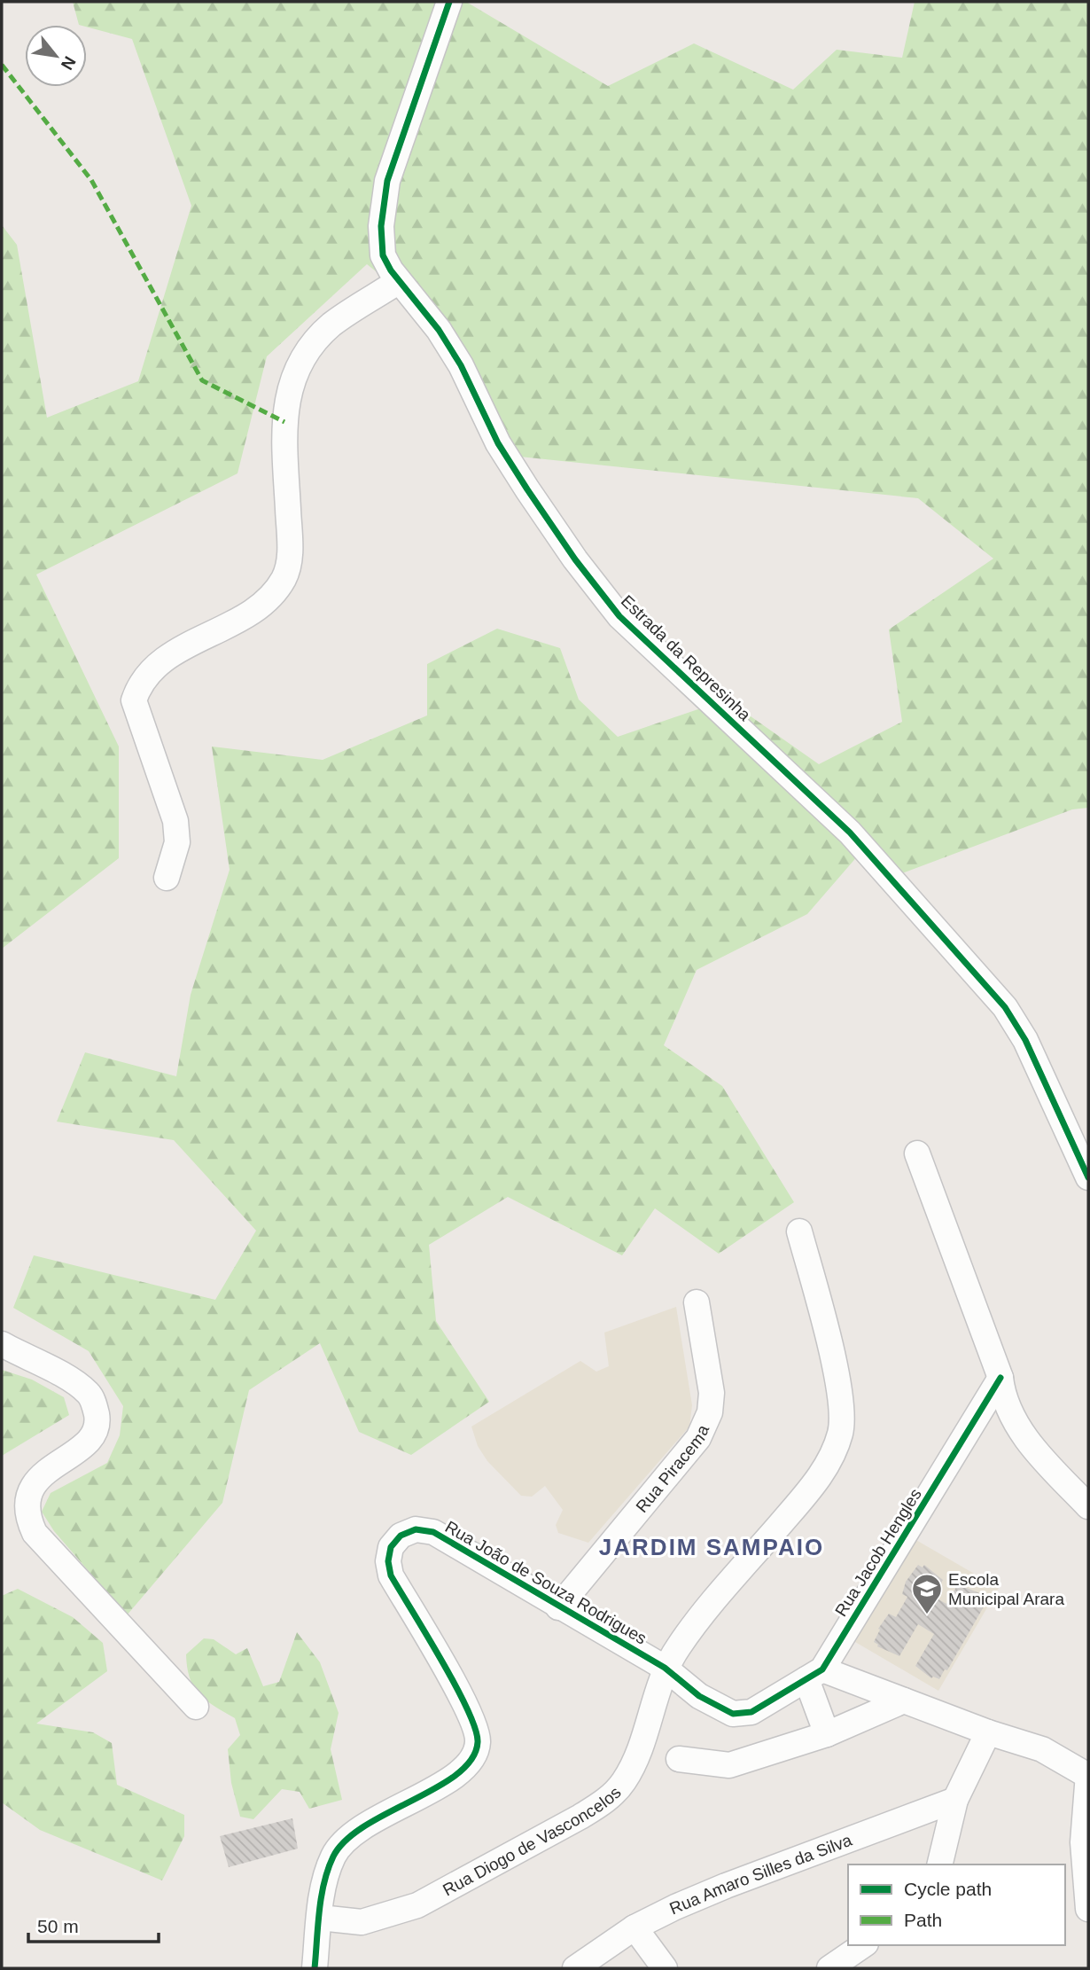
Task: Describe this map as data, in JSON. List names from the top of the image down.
{
  "streets": {
    "street": [
      "Estrada da Represinha",
      "Rua Piracema",
      "Rua Jacob Hengles",
      "Rua João de Souza Rodrigues",
      "Rua Diogo de Vasconcelos",
      "Rua Amaro Silles da Silva"
    ]
  },
  "crossings": [
    ["Rua Piracema", "Rua João de Souza Rodrigues"],
    ["Rua Jacob Hengles", "Rua João de Souza Rodrigues"],
    ["Rua João de Souza Rodrigues", "Rua Diogo de Vasconcelos"]
  ],
  "districts": ["JARDIM SAMPAIO"],
  "places": {
    "school or university": ["Escola Municipal Arara"]
  },
  "legend": ["Cycle path", "Path"],
  "scale_bar": "50 m",
  "north": "bottom right"
}
